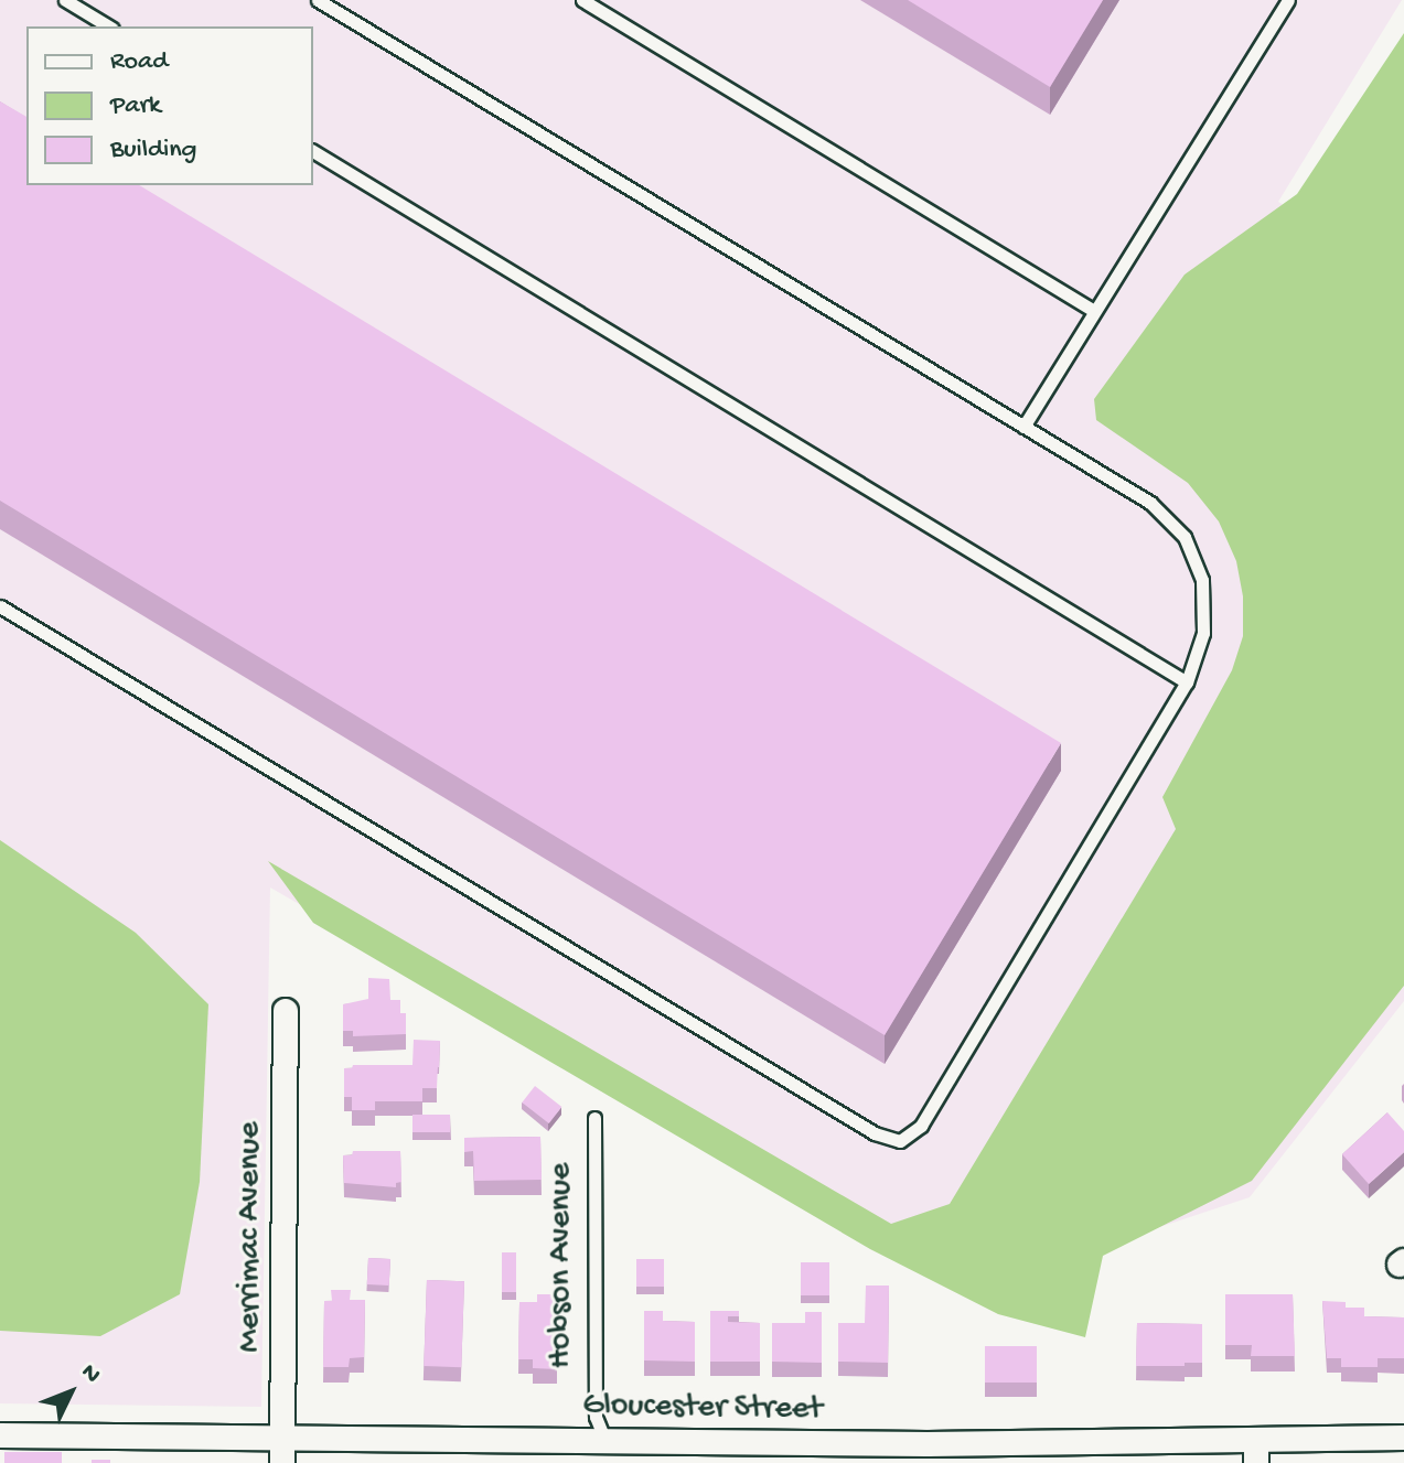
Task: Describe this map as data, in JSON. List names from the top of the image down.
{
  "streets": {
    "street": ["Merrimac Avenue", "Gloucester Street"],
    "lane": ["Hobson Avenue"]
  },
  "crossings": [
    ["Merrimac Avenue", "Gloucester Street"],
    ["Hobson Avenue", "Gloucester Street"]
  ],
  "legend": ["Road", "Park", "Building"],
  "north": "top right"
}
